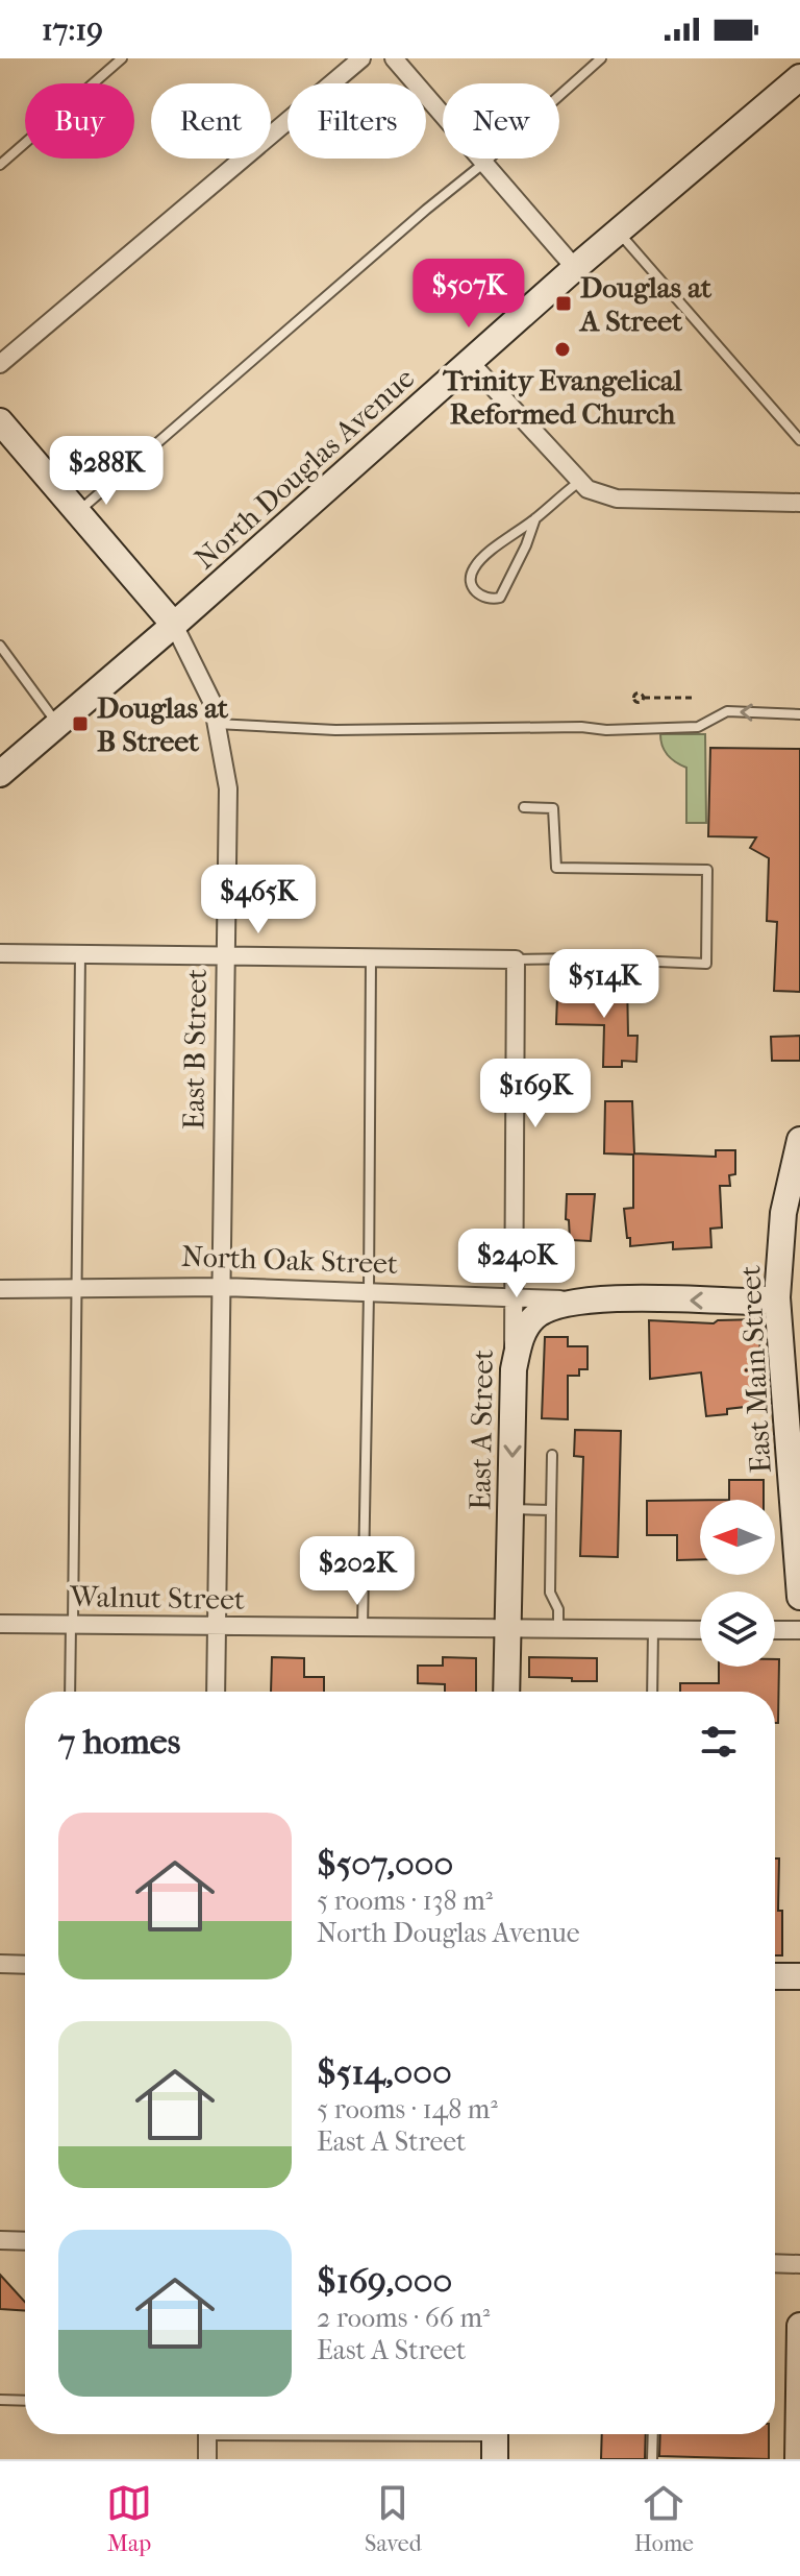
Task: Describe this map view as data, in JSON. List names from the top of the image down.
{
  "streets": {
    "street": [
      "North Douglas Avenue",
      "East B Street",
      "North Oak Street",
      "East Main Street",
      "East A Street",
      "Walnut Street"
    ]
  },
  "crossings": [
    ["North Douglas Avenue", "East B Street"],
    ["East B Street", "North Oak Street"],
    ["East B Street", "Walnut Street"],
    ["North Oak Street", "East Main Street"],
    ["North Oak Street", "East A Street"],
    ["East A Street", "Walnut Street"]
  ],
  "places": {
    "transit": ["Douglas at A Street", "Douglas at B Street"],
    "other": ["Trinity Evangelical Reformed Church"]
  },
  "north": "left",
  "page": {
    "status": "17:19",
    "chip": [
      "Buy",
      "Rent",
      "Filters",
      "New"
    ],
    "price": [
      "$507K",
      "$288K",
      "$465K",
      "$514K",
      "$169K",
      "$240K",
      "$202K"
    ],
    "heading": "7 homes",
    "list": [
      {
        "name": "$507,000",
        "note": "5 rooms · 138 m² · North Douglas Avenue"
      },
      {
        "name": "$514,000",
        "note": "5 rooms · 148 m² · East A Street"
      },
      {
        "name": "$169,000",
        "note": "2 rooms · 66 m² · East A Street"
      }
    ],
    "tabs": ["Map", "Saved", "Home"]
  }
}
